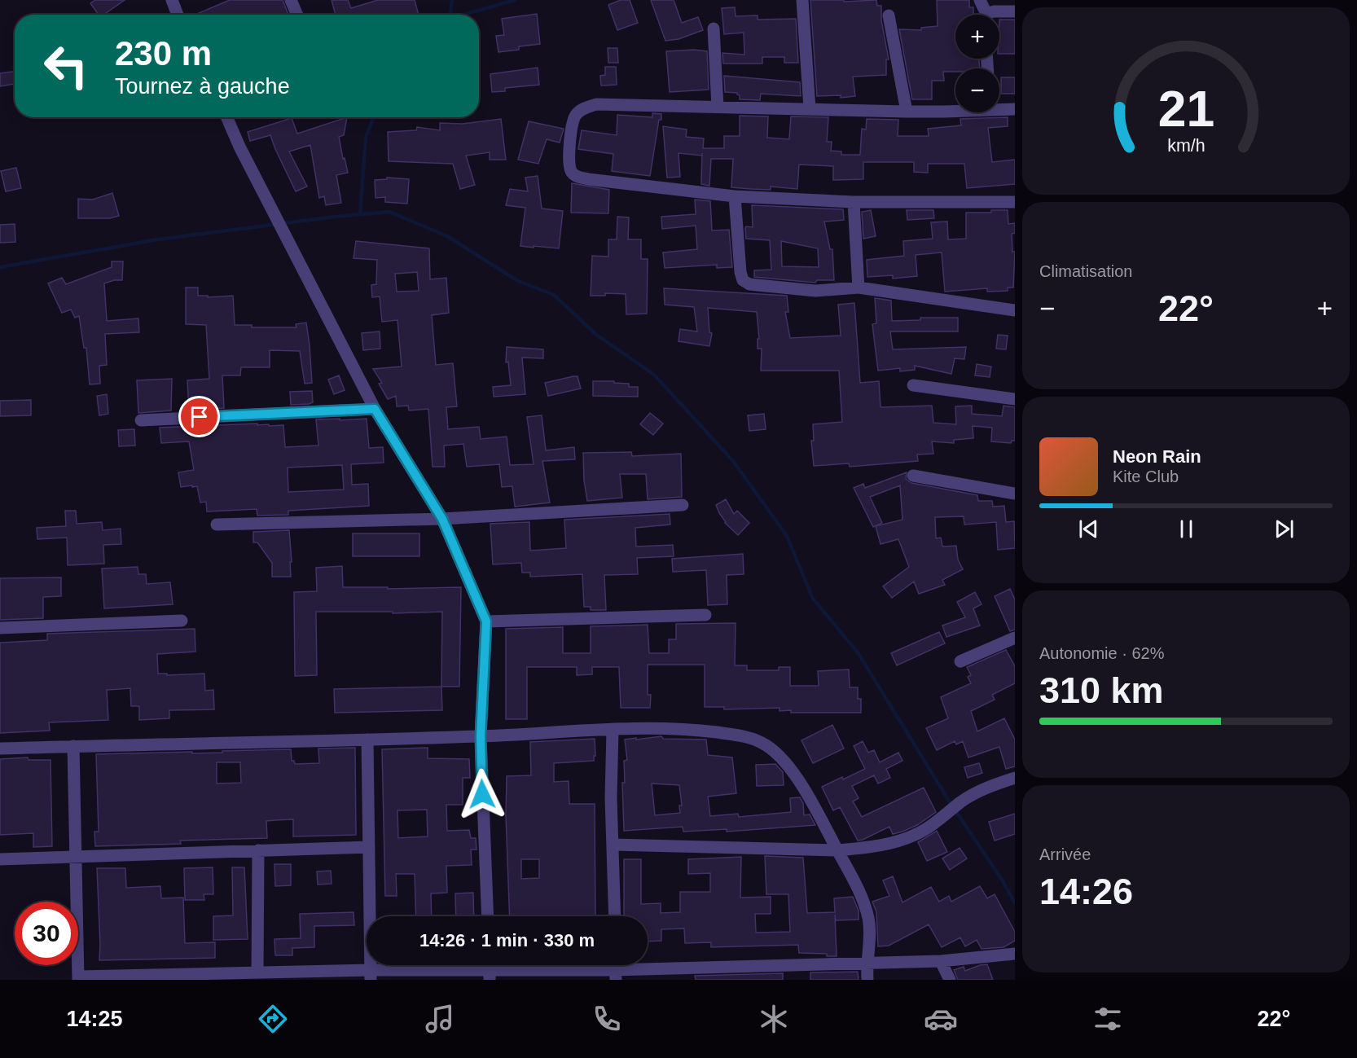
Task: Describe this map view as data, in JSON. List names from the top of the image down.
{
  "page": {
    "map_buttons": ["+", "−"],
    "turn": ["230 m", "Tournez à gauche"],
    "tile": [
      "Climatisation",
      ["Autonomie · 62%", "310 km"],
      ["Arrivée", "14:26"]
    ],
    "heat": ["−", "22°", "+"],
    "song": ["Neon Rain", "Kite Club"],
    "limit": "30",
    "trip": "14:26 · 1 min · 330 m",
    "tabs": ["14:25", "22°"],
    "gauge": ["21", "km/h"]
  }
}
